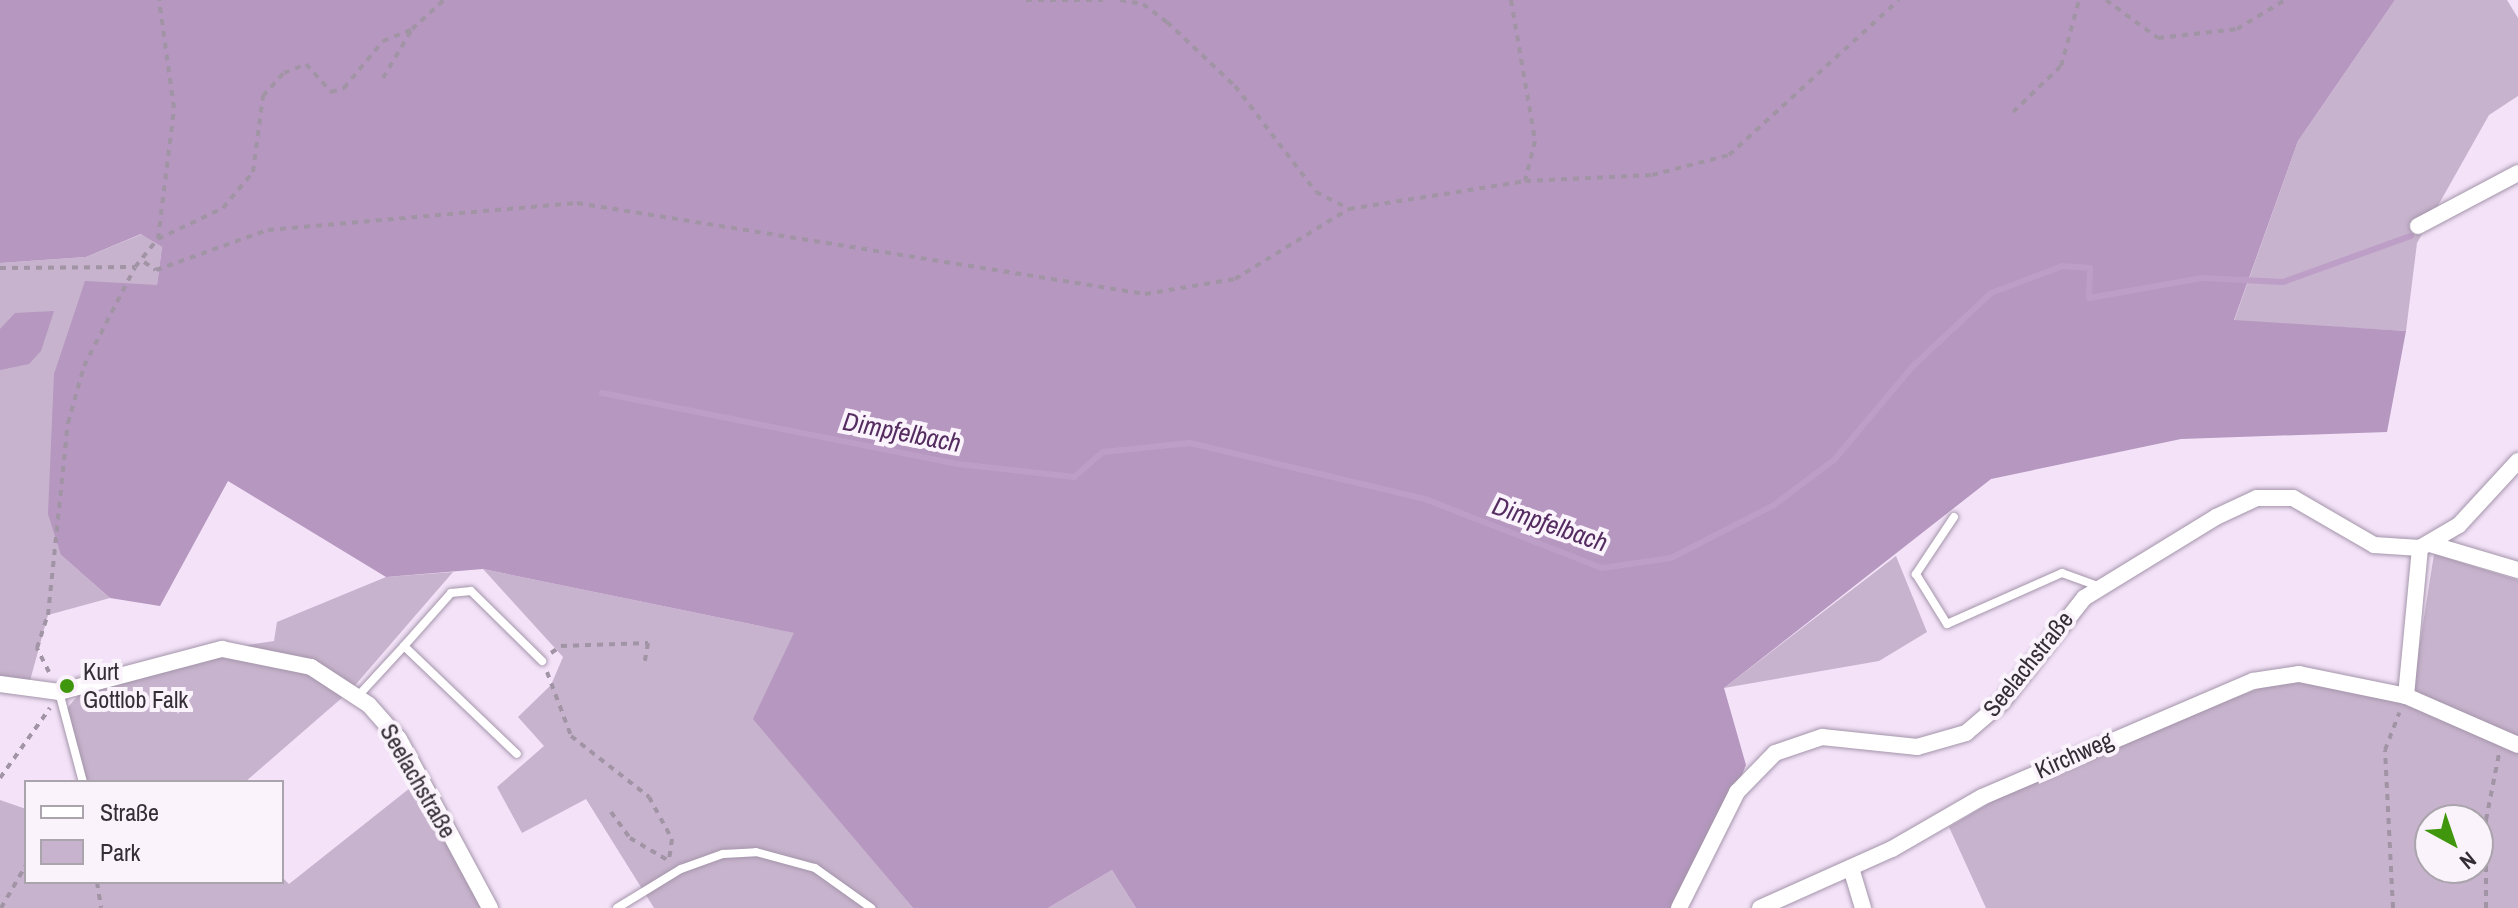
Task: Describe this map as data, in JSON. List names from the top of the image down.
{
  "streets": {
    "street": ["Seelachstraße", "Kirchweg"]
  },
  "water": ["Dimpfelbach"],
  "places": ["Kurt Gottlob Falk"],
  "legend": ["Straße", "Park"],
  "north": "bottom right"
}
